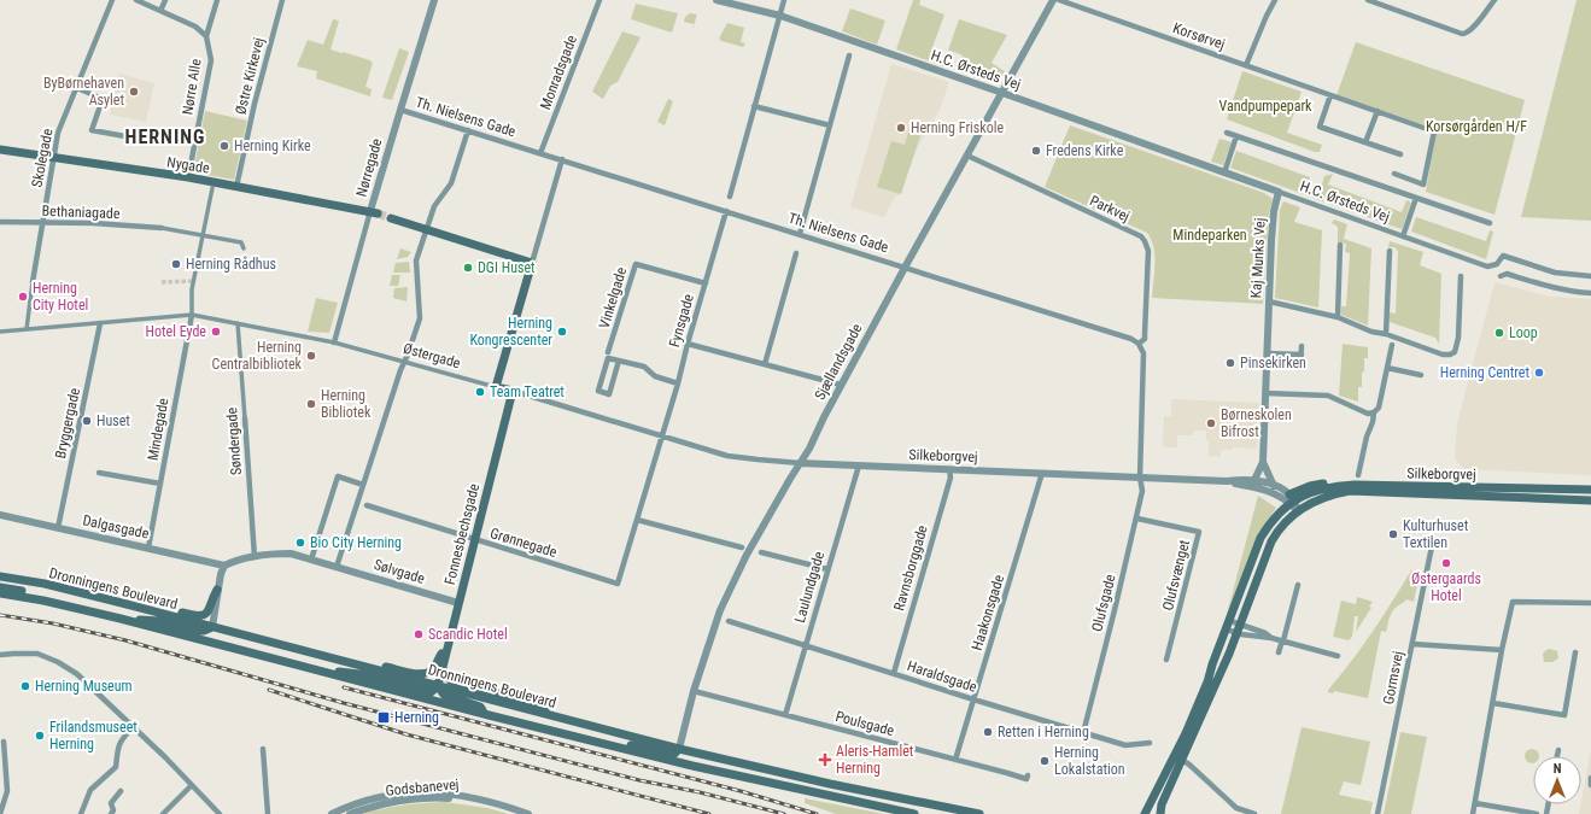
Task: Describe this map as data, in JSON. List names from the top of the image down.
{
  "streets": {
    "main road": [
      "Nygade",
      "Østergade",
      "Silkeborgvej",
      "Fonnesbechsgade",
      "Dronningens Boulevard"
    ],
    "street": [
      "Korsørvej",
      "H.C. Ørsteds Vej",
      "Monradsgade",
      "Østre Kirkevej",
      "Nørre Alle",
      "Th. Nielsens Gade",
      "Skolegade",
      "Nørregade",
      "Parkvej",
      "Bethaniagade",
      "Kaj Munks Vej",
      "Vinkelgade",
      "Fynsgade",
      "Sjællandsgade",
      "Bryggergade",
      "Mindegade",
      "Søndergade",
      "Dalgasgade",
      "Grønnegade",
      "Ravnsborggade",
      "Sølvgade",
      "Olufsvænget",
      "Laulundgade",
      "Olufsgade",
      "Haakonsgade",
      "Haraldsgade",
      "Gormsvej",
      "Poulsgade",
      "Godsbanevej"
    ]
  },
  "crossings": [
    ["H.C. Ørsteds Vej", "Kaj Munks Vej"],
    ["H.C. Ørsteds Vej", "Sjællandsgade"],
    ["Monradsgade", "Th. Nielsens Gade"],
    ["Østre Kirkevej", "Nygade"],
    ["Nørre Alle", "Nygade"],
    ["Th. Nielsens Gade", "Nørregade"],
    ["Th. Nielsens Gade", "Parkvej"],
    ["Th. Nielsens Gade", "Fynsgade"],
    ["Th. Nielsens Gade", "Sjællandsgade"],
    ["Skolegade", "Nygade"],
    ["Skolegade", "Bethaniagade"],
    ["Skolegade", "Østergade"],
    ["Nygade", "Nørregade"],
    ["Nørregade", "Østergade"],
    ["Parkvej", "Sjællandsgade"],
    ["Kaj Munks Vej", "Silkeborgvej"],
    ["Vinkelgade", "Fynsgade"],
    ["Fynsgade", "Østergade"],
    ["Fynsgade", "Silkeborgvej"],
    ["Fynsgade", "Grønnegade"],
    ["Østergade", "Bryggergade"],
    ["Østergade", "Mindegade"],
    ["Østergade", "Søndergade"],
    ["Østergade", "Silkeborgvej"],
    ["Østergade", "Fonnesbechsgade"],
    ["Sjællandsgade", "Silkeborgvej"],
    ["Sjællandsgade", "Dronningens Boulevard"],
    ["Sjællandsgade", "Poulsgade"],
    ["Bryggergade", "Dalgasgade"],
    ["Mindegade", "Dalgasgade"],
    ["Søndergade", "Sølvgade"],
    ["Silkeborgvej", "Ravnsborggade"],
    ["Silkeborgvej", "Laulundgade"],
    ["Silkeborgvej", "Olufsgade"],
    ["Silkeborgvej", "Haakonsgade"],
    ["Dalgasgade", "Sølvgade"],
    ["Fonnesbechsgade", "Grønnegade"],
    ["Fonnesbechsgade", "Sølvgade"],
    ["Fonnesbechsgade", "Dronningens Boulevard"],
    ["Ravnsborggade", "Haraldsgade"],
    ["Olufsvænget", "Olufsgade"],
    ["Laulundgade", "Haraldsgade"],
    ["Laulundgade", "Poulsgade"],
    ["Olufsgade", "Haraldsgade"],
    ["Haakonsgade", "Haraldsgade"],
    ["Haakonsgade", "Poulsgade"]
  ],
  "districts": ["HERNING"],
  "parks": ["Vandpumpepark", "Korsørgården H/F", "Mindeparken"],
  "places": {
    "other": [
      "ByBørnehaven Asylet",
      "Herning Friskole",
      "Herning Kirke",
      "Fredens Kirke",
      "Herning Rådhus",
      "DGI Huset",
      "Herning City Hotel",
      "Hotel Eyde",
      "Herning Kongrescenter",
      "Loop",
      "Herning Centralbibliotek",
      "Pinsekirken",
      "Herning Centret",
      "Team Teatret",
      "Herning Bibliotek",
      "Huset",
      "Børneskolen Bifrost",
      "Kulturhuset Textilen",
      "Bio City Herning",
      "Østergaards Hotel",
      "Scandic Hotel",
      "Herning Museum",
      "Retten i Herning",
      "Frilandsmuseet Herning",
      "Herning Lokalstation"
    ],
    "transit": ["Herning"],
    "health": ["Aleris-Hamlet Herning"]
  },
  "north": "top"
}
